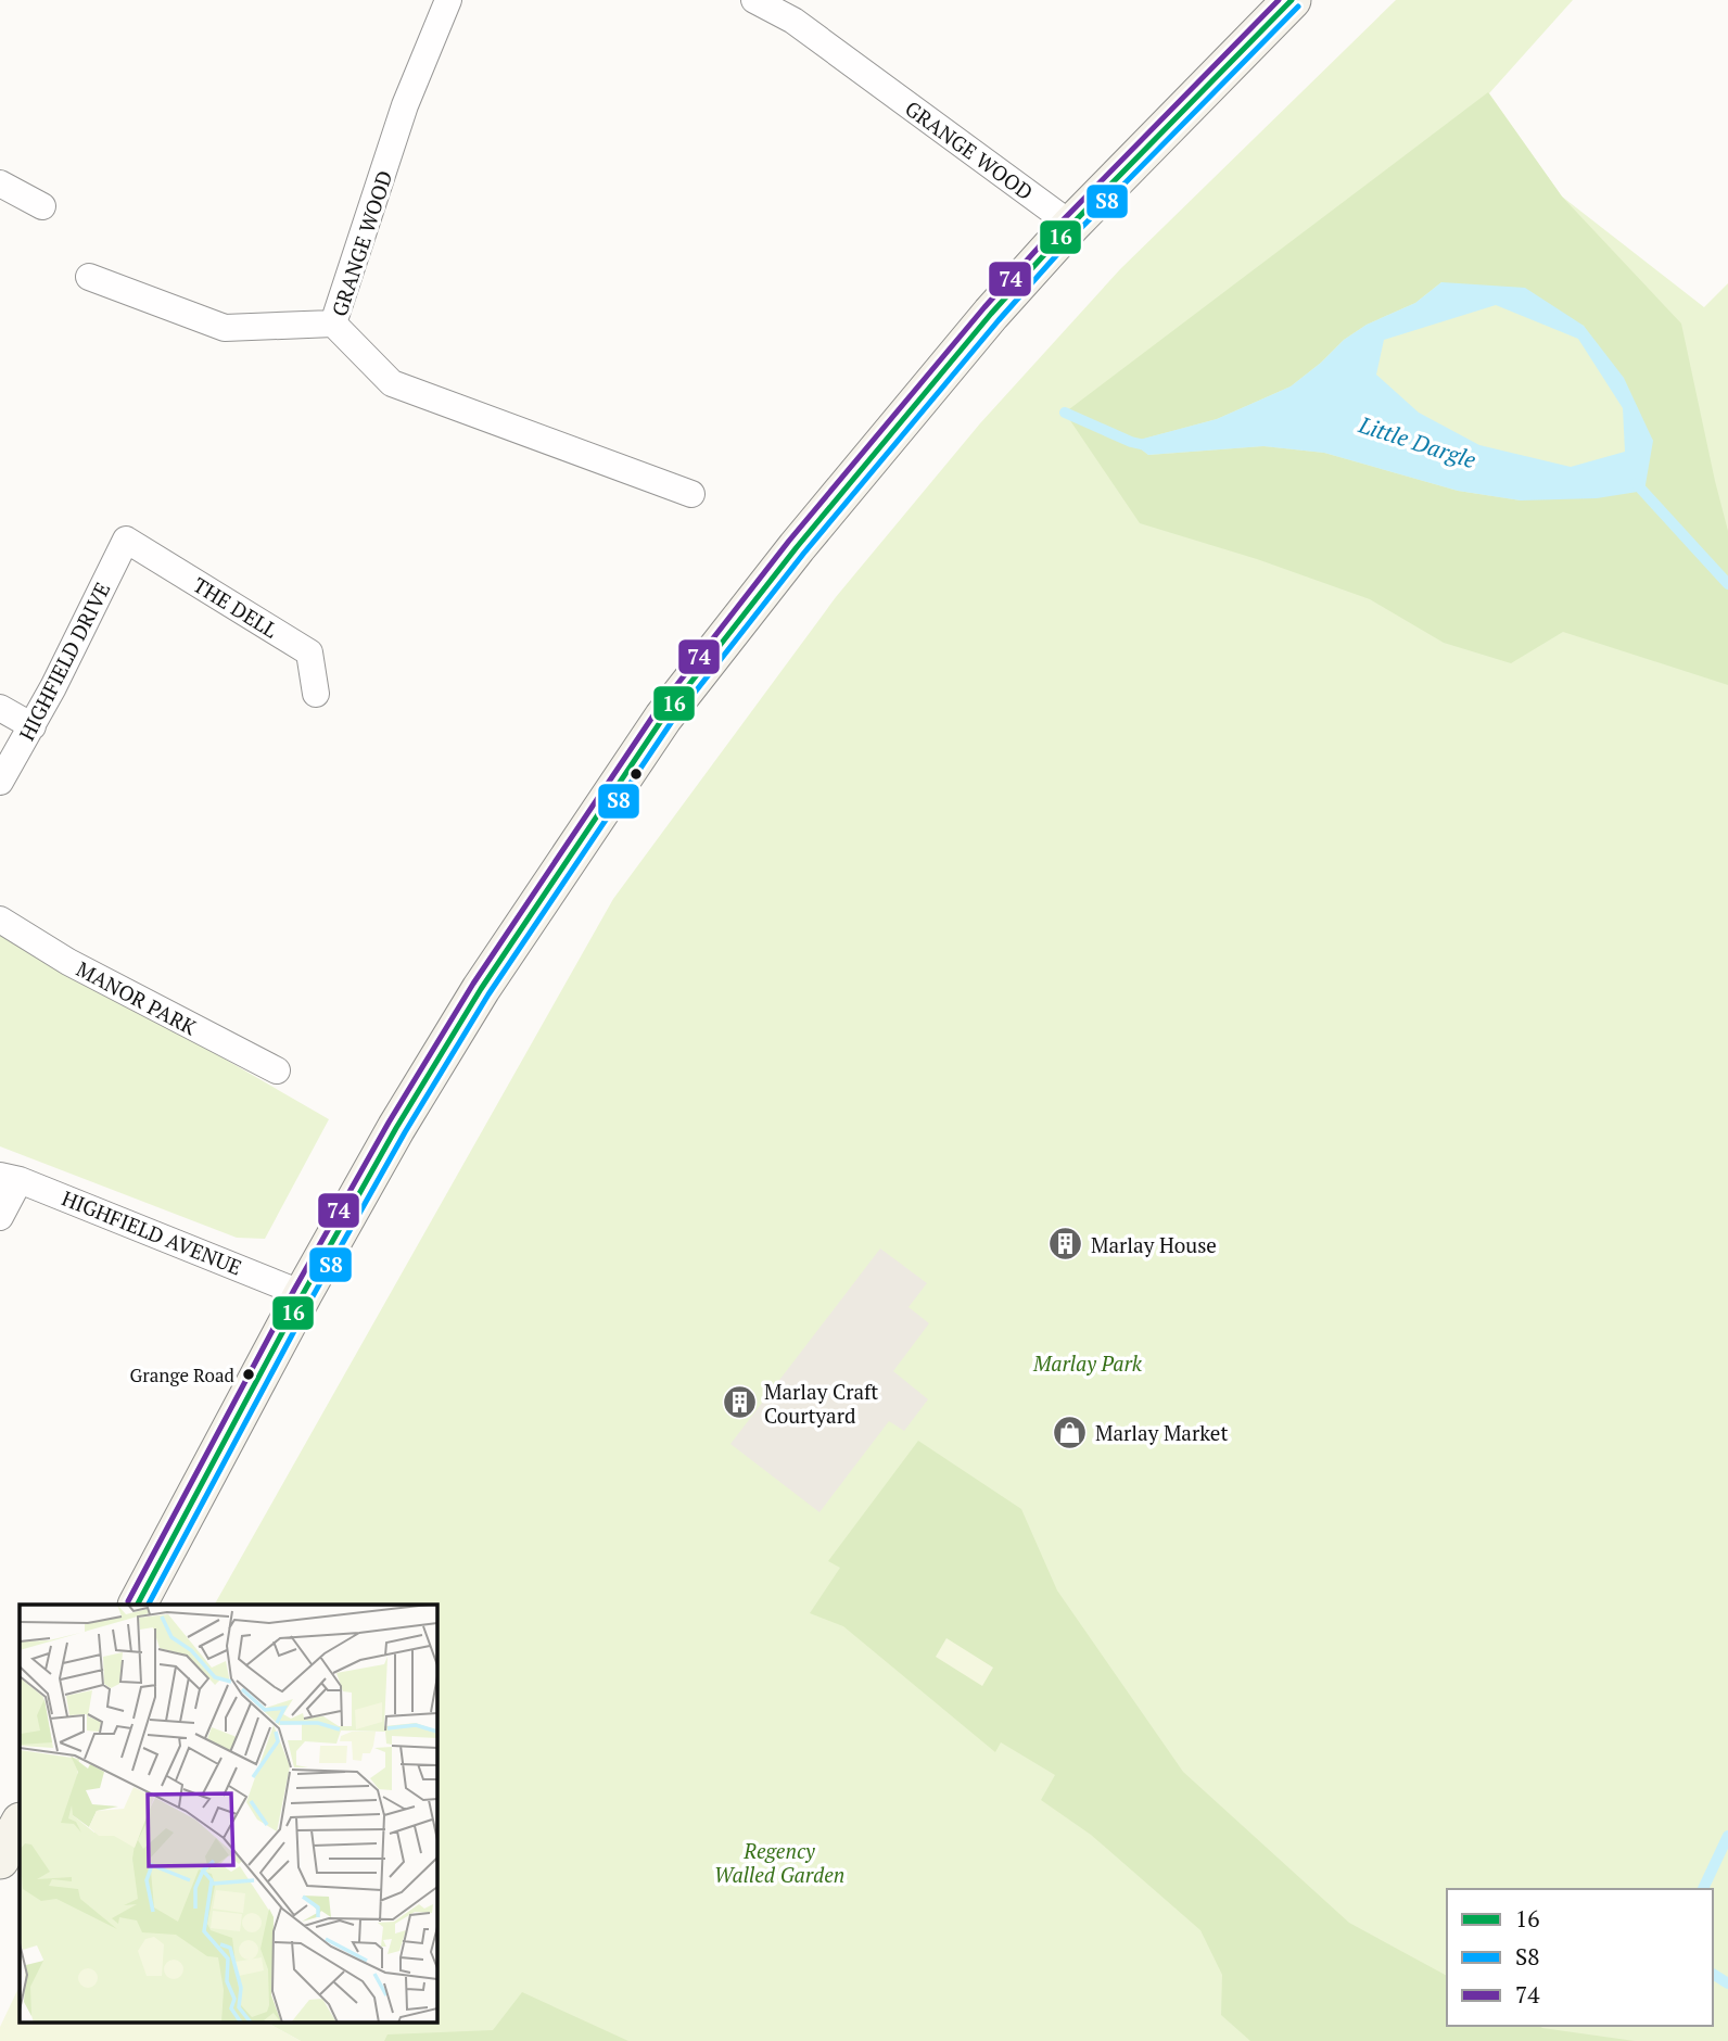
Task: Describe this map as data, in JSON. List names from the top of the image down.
{
  "streets": {
    "street": [
      "GRANGE WOOD",
      "THE DELL",
      "HIGHFIELD DRIVE",
      "MANOR PARK",
      "HIGHFIELD AVENUE"
    ]
  },
  "crossings": [
    ["THE DELL", "HIGHFIELD DRIVE"]
  ],
  "water": ["Little Dargle"],
  "parks": ["Marlay Park", "Regency Walled Garden"],
  "places": {
    "building": ["Marlay House", "Marlay Craft Courtyard"],
    "other": ["Grange Road"],
    "shop": ["Marlay Market"]
  },
  "lines": ["transit line 16", "transit line 74", "transit line S8"],
  "legend": ["16", "S8", "74"]
}
